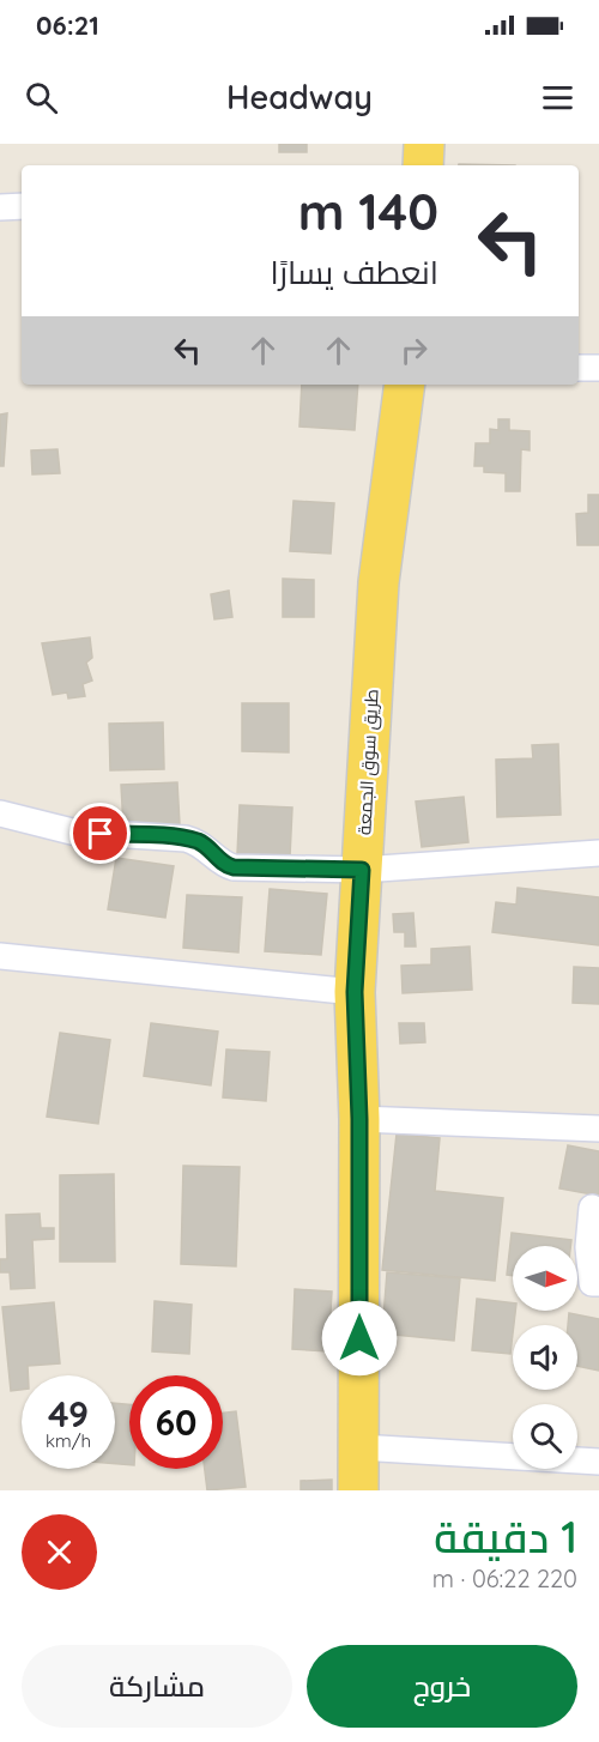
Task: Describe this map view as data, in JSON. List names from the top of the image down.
{
  "streets": {
    "main road": ["طريق سوق الجمعة"]
  },
  "north": "right",
  "page": {
    "status": "06:21",
    "header": "Headway",
    "turn": ["140 m", "انعطف يسارًا"],
    "speed": "49 km/h",
    "limit": "60",
    "heading": ["1 دقيقة", "220 m · 06:22"],
    "buttons": ["خروج", "مشاركة"]
  }
}
